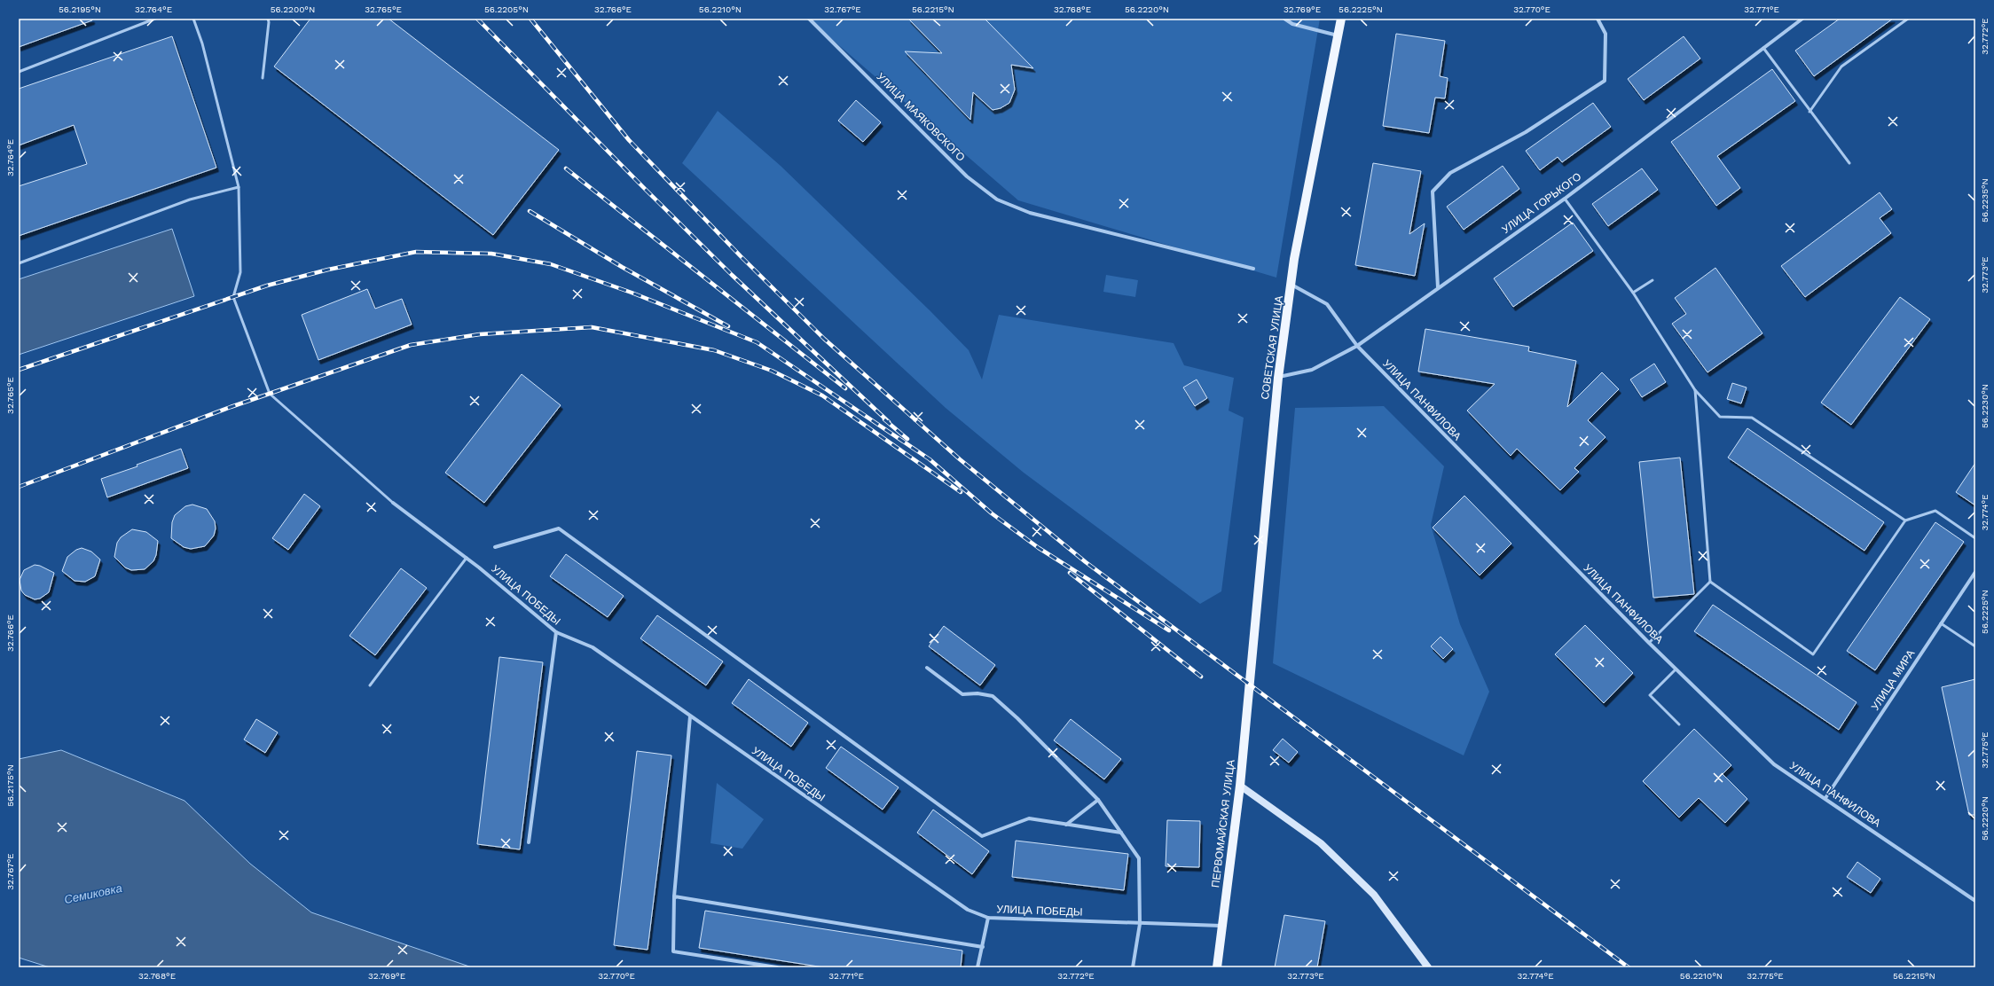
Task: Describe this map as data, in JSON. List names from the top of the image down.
{
  "streets": {
    "main road": ["СОВЕТСКАЯ УЛИЦА", "ПЕРВОМАЙСКАЯ УЛИЦА"],
    "street": [
      "УЛИЦА МАЯКОВСКОГО",
      "УЛИЦА ГОРЬКОГО",
      "УЛИЦА ПАНФИЛОВА",
      "УЛИЦА ПОБЕДЫ",
      "УЛИЦА МИРА"
    ]
  },
  "crossings": [
    ["УЛИЦА ГОРЬКОГО", "СОВЕТСКАЯ УЛИЦА"],
    ["УЛИЦА ГОРЬКОГО", "УЛИЦА ПАНФИЛОВА"],
    ["СОВЕТСКАЯ УЛИЦА", "УЛИЦА ПАНФИЛОВА"],
    ["СОВЕТСКАЯ УЛИЦА", "ПЕРВОМАЙСКАЯ УЛИЦА"],
    ["УЛИЦА ПАНФИЛОВА", "УЛИЦА МИРА"],
    ["УЛИЦА ПОБЕДЫ", "ПЕРВОМАЙСКАЯ УЛИЦА"]
  ],
  "water": ["Семиковка"],
  "coordinates": [
    "56.2195°N",
    "32.764°E",
    "56.2200°N",
    "32.765°E",
    "56.2205°N",
    "32.766°E",
    "56.2210°N",
    "32.767°E",
    "56.2215°N",
    "32.768°E",
    "56.2220°N",
    "32.769°E",
    "56.2225°N",
    "32.770°E",
    "32.771°E",
    "32.772°E",
    "56.2235°N",
    "32.773°E",
    "56.2230°N",
    "32.774°E",
    "32.775°E",
    "56.2175°N"
  ]
}
